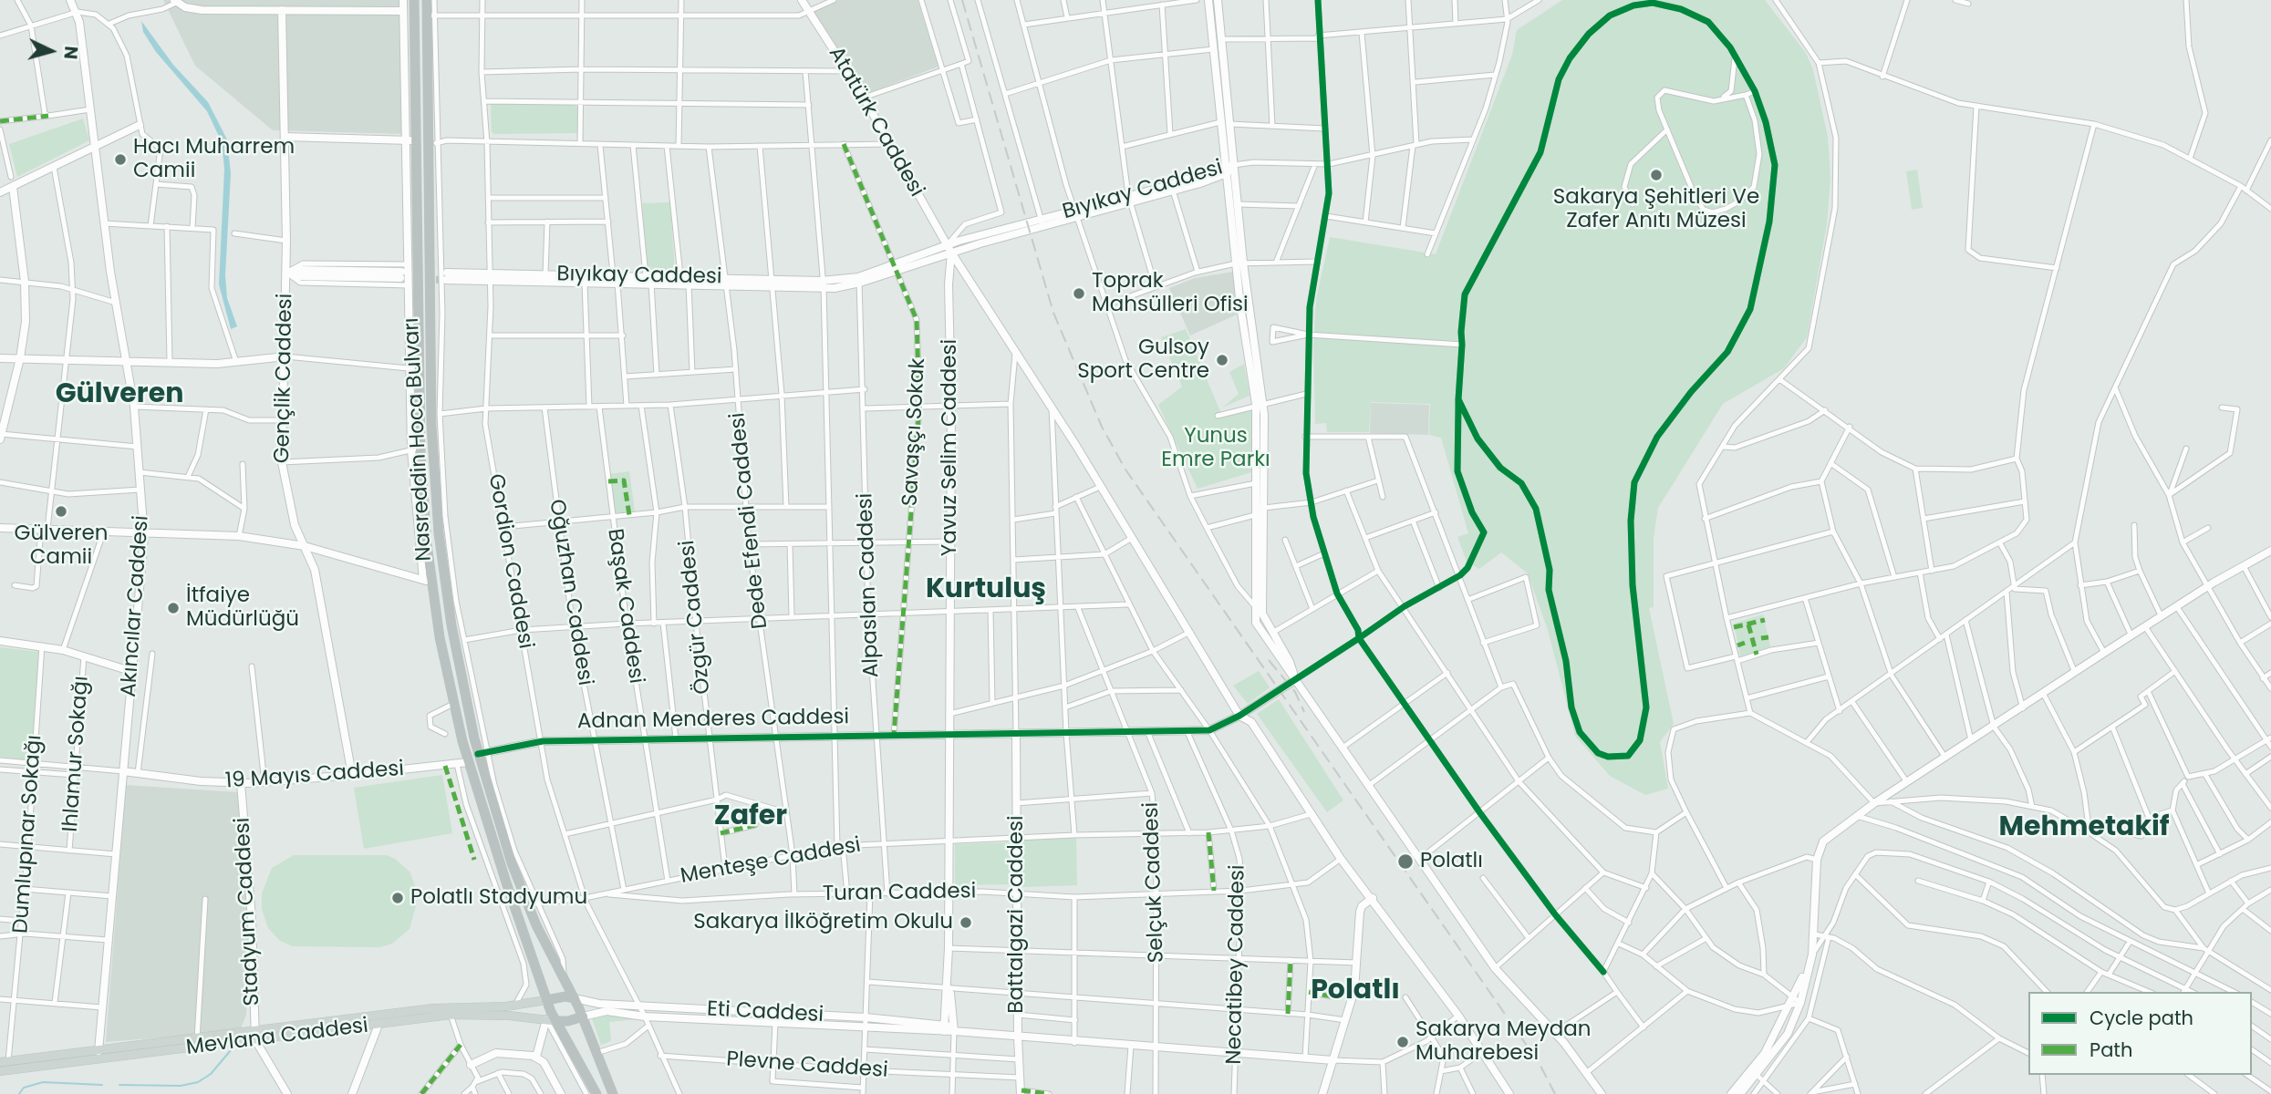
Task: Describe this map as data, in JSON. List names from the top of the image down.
{
  "streets": {
    "highway": ["Nasreddin Hoca Bulvarı"],
    "main road": ["Mevlana Caddesi"],
    "street": [
      "Atatürk Caddesi",
      "Bıyıkay Caddesi",
      "Gençlik Caddesi",
      "Savaşçı Sokak",
      "Yavuz Selim Caddesi",
      "Dede Efendi Caddesi",
      "Gordion Caddesi",
      "Alpaslan Caddesi",
      "Oğuzhan Caddesi",
      "Akıncılar Caddesi",
      "Başak Caddesi",
      "Özgür Caddesi",
      "Adnan Menderes Caddesi",
      "Ihlamur Sokağı",
      "19 Mayıs Caddesi",
      "Dumlupınar Sokağı",
      "Menteşe Caddesi",
      "Selçuk Caddesi",
      "Turan Caddesi",
      "Stadyum Caddesi",
      "Battalgazi Caddesi",
      "Necatibey Caddesi",
      "Eti Caddesi",
      "Plevne Caddesi"
    ]
  },
  "crossings": [
    ["Atatürk Caddesi", "Bıyıkay Caddesi"],
    ["Atatürk Caddesi", "Yavuz Selim Caddesi"],
    ["Atatürk Caddesi", "Menteşe Caddesi"],
    ["Atatürk Caddesi", "Turan Caddesi"],
    ["Bıyıkay Caddesi", "Savaşçı Sokak"],
    ["Bıyıkay Caddesi", "Yavuz Selim Caddesi"],
    ["Bıyıkay Caddesi", "Dede Efendi Caddesi"],
    ["Bıyıkay Caddesi", "Gordion Caddesi"],
    ["Bıyıkay Caddesi", "Alpaslan Caddesi"],
    ["Gençlik Caddesi", "19 Mayıs Caddesi"],
    ["Savaşçı Sokak", "Adnan Menderes Caddesi"],
    ["Nasreddin Hoca Bulvarı", "Adnan Menderes Caddesi"],
    ["Nasreddin Hoca Bulvarı", "19 Mayıs Caddesi"],
    ["Nasreddin Hoca Bulvarı", "Eti Caddesi"],
    ["Nasreddin Hoca Bulvarı", "Mevlana Caddesi"],
    ["Yavuz Selim Caddesi", "Adnan Menderes Caddesi"],
    ["Yavuz Selim Caddesi", "Menteşe Caddesi"],
    ["Yavuz Selim Caddesi", "Turan Caddesi"],
    ["Yavuz Selim Caddesi", "Eti Caddesi"],
    ["Yavuz Selim Caddesi", "Plevne Caddesi"],
    ["Dede Efendi Caddesi", "Adnan Menderes Caddesi"],
    ["Dede Efendi Caddesi", "Menteşe Caddesi"],
    ["Dede Efendi Caddesi", "Turan Caddesi"],
    ["Gordion Caddesi", "Adnan Menderes Caddesi"],
    ["Gordion Caddesi", "Menteşe Caddesi"],
    ["Gordion Caddesi", "Eti Caddesi"],
    ["Gordion Caddesi", "Plevne Caddesi"],
    ["Alpaslan Caddesi", "Adnan Menderes Caddesi"],
    ["Alpaslan Caddesi", "Menteşe Caddesi"],
    ["Alpaslan Caddesi", "Turan Caddesi"],
    ["Oğuzhan Caddesi", "Adnan Menderes Caddesi"],
    ["Oğuzhan Caddesi", "Menteşe Caddesi"],
    ["Akıncılar Caddesi", "19 Mayıs Caddesi"],
    ["Akıncılar Caddesi", "Mevlana Caddesi"],
    ["Başak Caddesi", "Adnan Menderes Caddesi"],
    ["Başak Caddesi", "Menteşe Caddesi"],
    ["Özgür Caddesi", "Adnan Menderes Caddesi"],
    ["Özgür Caddesi", "Menteşe Caddesi"],
    ["Adnan Menderes Caddesi", "Selçuk Caddesi"],
    ["Adnan Menderes Caddesi", "Battalgazi Caddesi"],
    ["Adnan Menderes Caddesi", "Necatibey Caddesi"],
    ["19 Mayıs Caddesi", "Stadyum Caddesi"],
    ["Dumlupınar Sokağı", "Mevlana Caddesi"],
    ["Menteşe Caddesi", "Selçuk Caddesi"],
    ["Menteşe Caddesi", "Turan Caddesi"],
    ["Menteşe Caddesi", "Battalgazi Caddesi"],
    ["Menteşe Caddesi", "Necatibey Caddesi"],
    ["Selçuk Caddesi", "Turan Caddesi"],
    ["Selçuk Caddesi", "Eti Caddesi"],
    ["Turan Caddesi", "Battalgazi Caddesi"],
    ["Turan Caddesi", "Necatibey Caddesi"],
    ["Stadyum Caddesi", "Mevlana Caddesi"],
    ["Battalgazi Caddesi", "Eti Caddesi"],
    ["Battalgazi Caddesi", "Plevne Caddesi"],
    ["Necatibey Caddesi", "Eti Caddesi"]
  ],
  "districts": [
    "Gülveren",
    "Kurtuluş",
    "Zafer",
    "Mehmetakif",
    "Polatlı"
  ],
  "parks": ["Yunus Emre Parkı"],
  "places": [
    "Hacı Muharrem Camii",
    "Sakarya Şehitleri Ve Zafer Anıtı Müzesi",
    "Toprak Mahsülleri Ofisi",
    "Gulsoy Sport Centre",
    "Gülveren Camii",
    "İtfaiye Müdürlüğü",
    "Polatlı",
    "Polatlı Stadyumu",
    "Sakarya İlköğretim Okulu",
    "Sakarya Meydan Muharebesi"
  ],
  "legend": ["Cycle path", "Path"],
  "north": "right"
}
